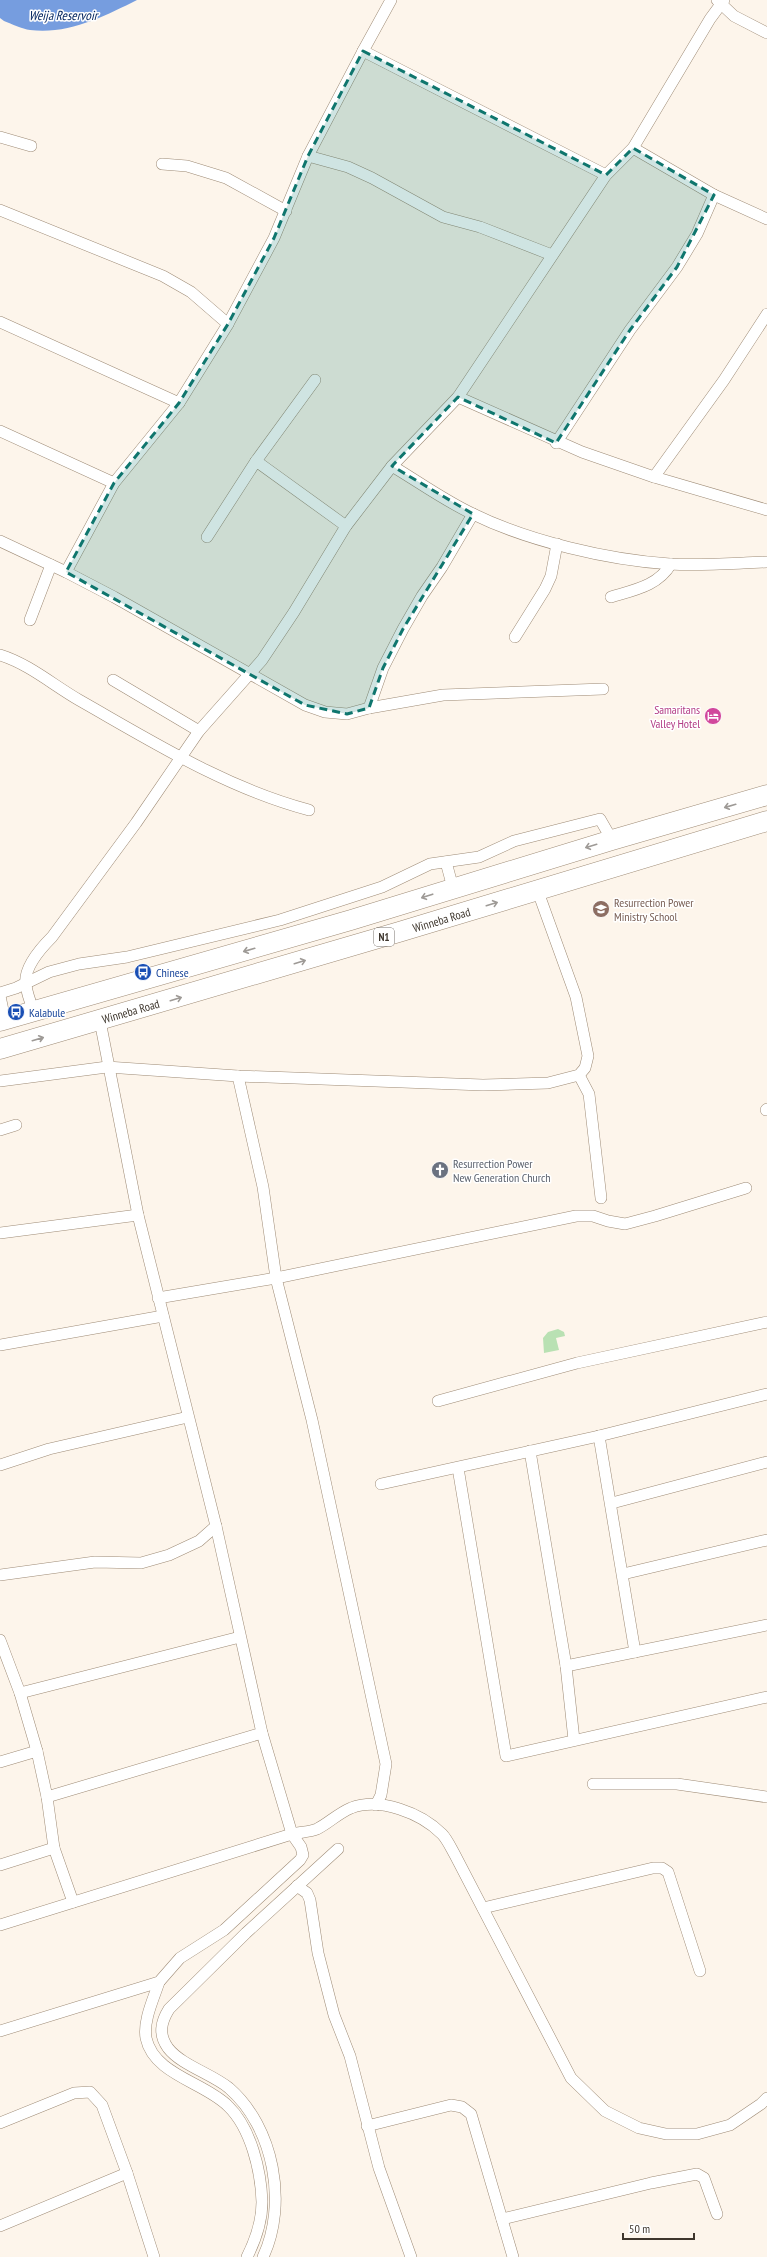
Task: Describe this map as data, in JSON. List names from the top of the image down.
{
  "streets": {
    "highway": ["Winneba Road", "N1"]
  },
  "water": ["Weija Reservoir"],
  "places": {
    "hotel": ["Samaritans Valley Hotel"],
    "school or university": ["Resurrection Power Ministry School"],
    "bus stop": ["Chinese", "Kalabule"],
    "church": ["Resurrection Power New Generation Church"]
  },
  "scale_bar": "50 m"
}
